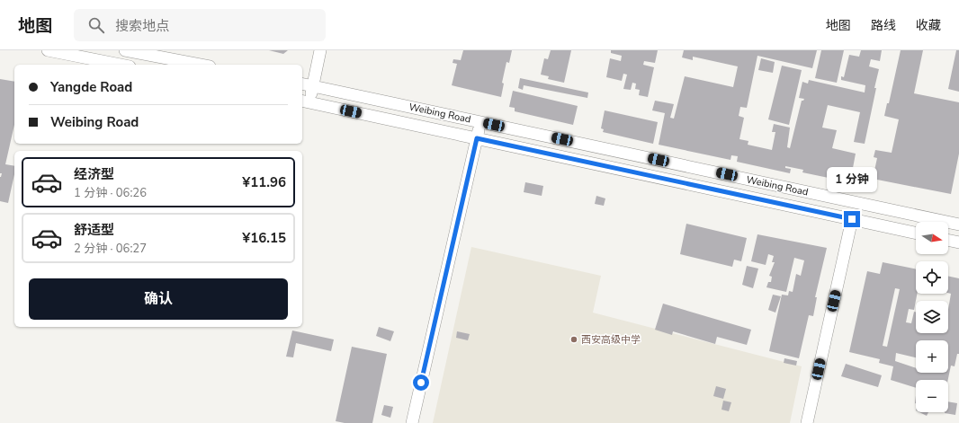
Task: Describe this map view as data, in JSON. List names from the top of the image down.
{
  "streets": {
    "street": ["Weibing Road"]
  },
  "places": ["西安高级中学"],
  "north": "right",
  "page": {
    "header": "地图",
    "search": "搜索地点",
    "nav": ["地图", "路线", "收藏"],
    "banner": ["Yangde Road", "Weibing Road"],
    "list": [
      {
        "name": "经济型",
        "note": "1 分钟 · 06:26",
        "value": "¥11.96"
      },
      {
        "name": "舒适型",
        "note": "2 分钟 · 06:27",
        "value": "¥16.15"
      }
    ],
    "bubble": "1 分钟",
    "map_buttons": ["+", "−"],
    "buttons": "确认"
  }
}
